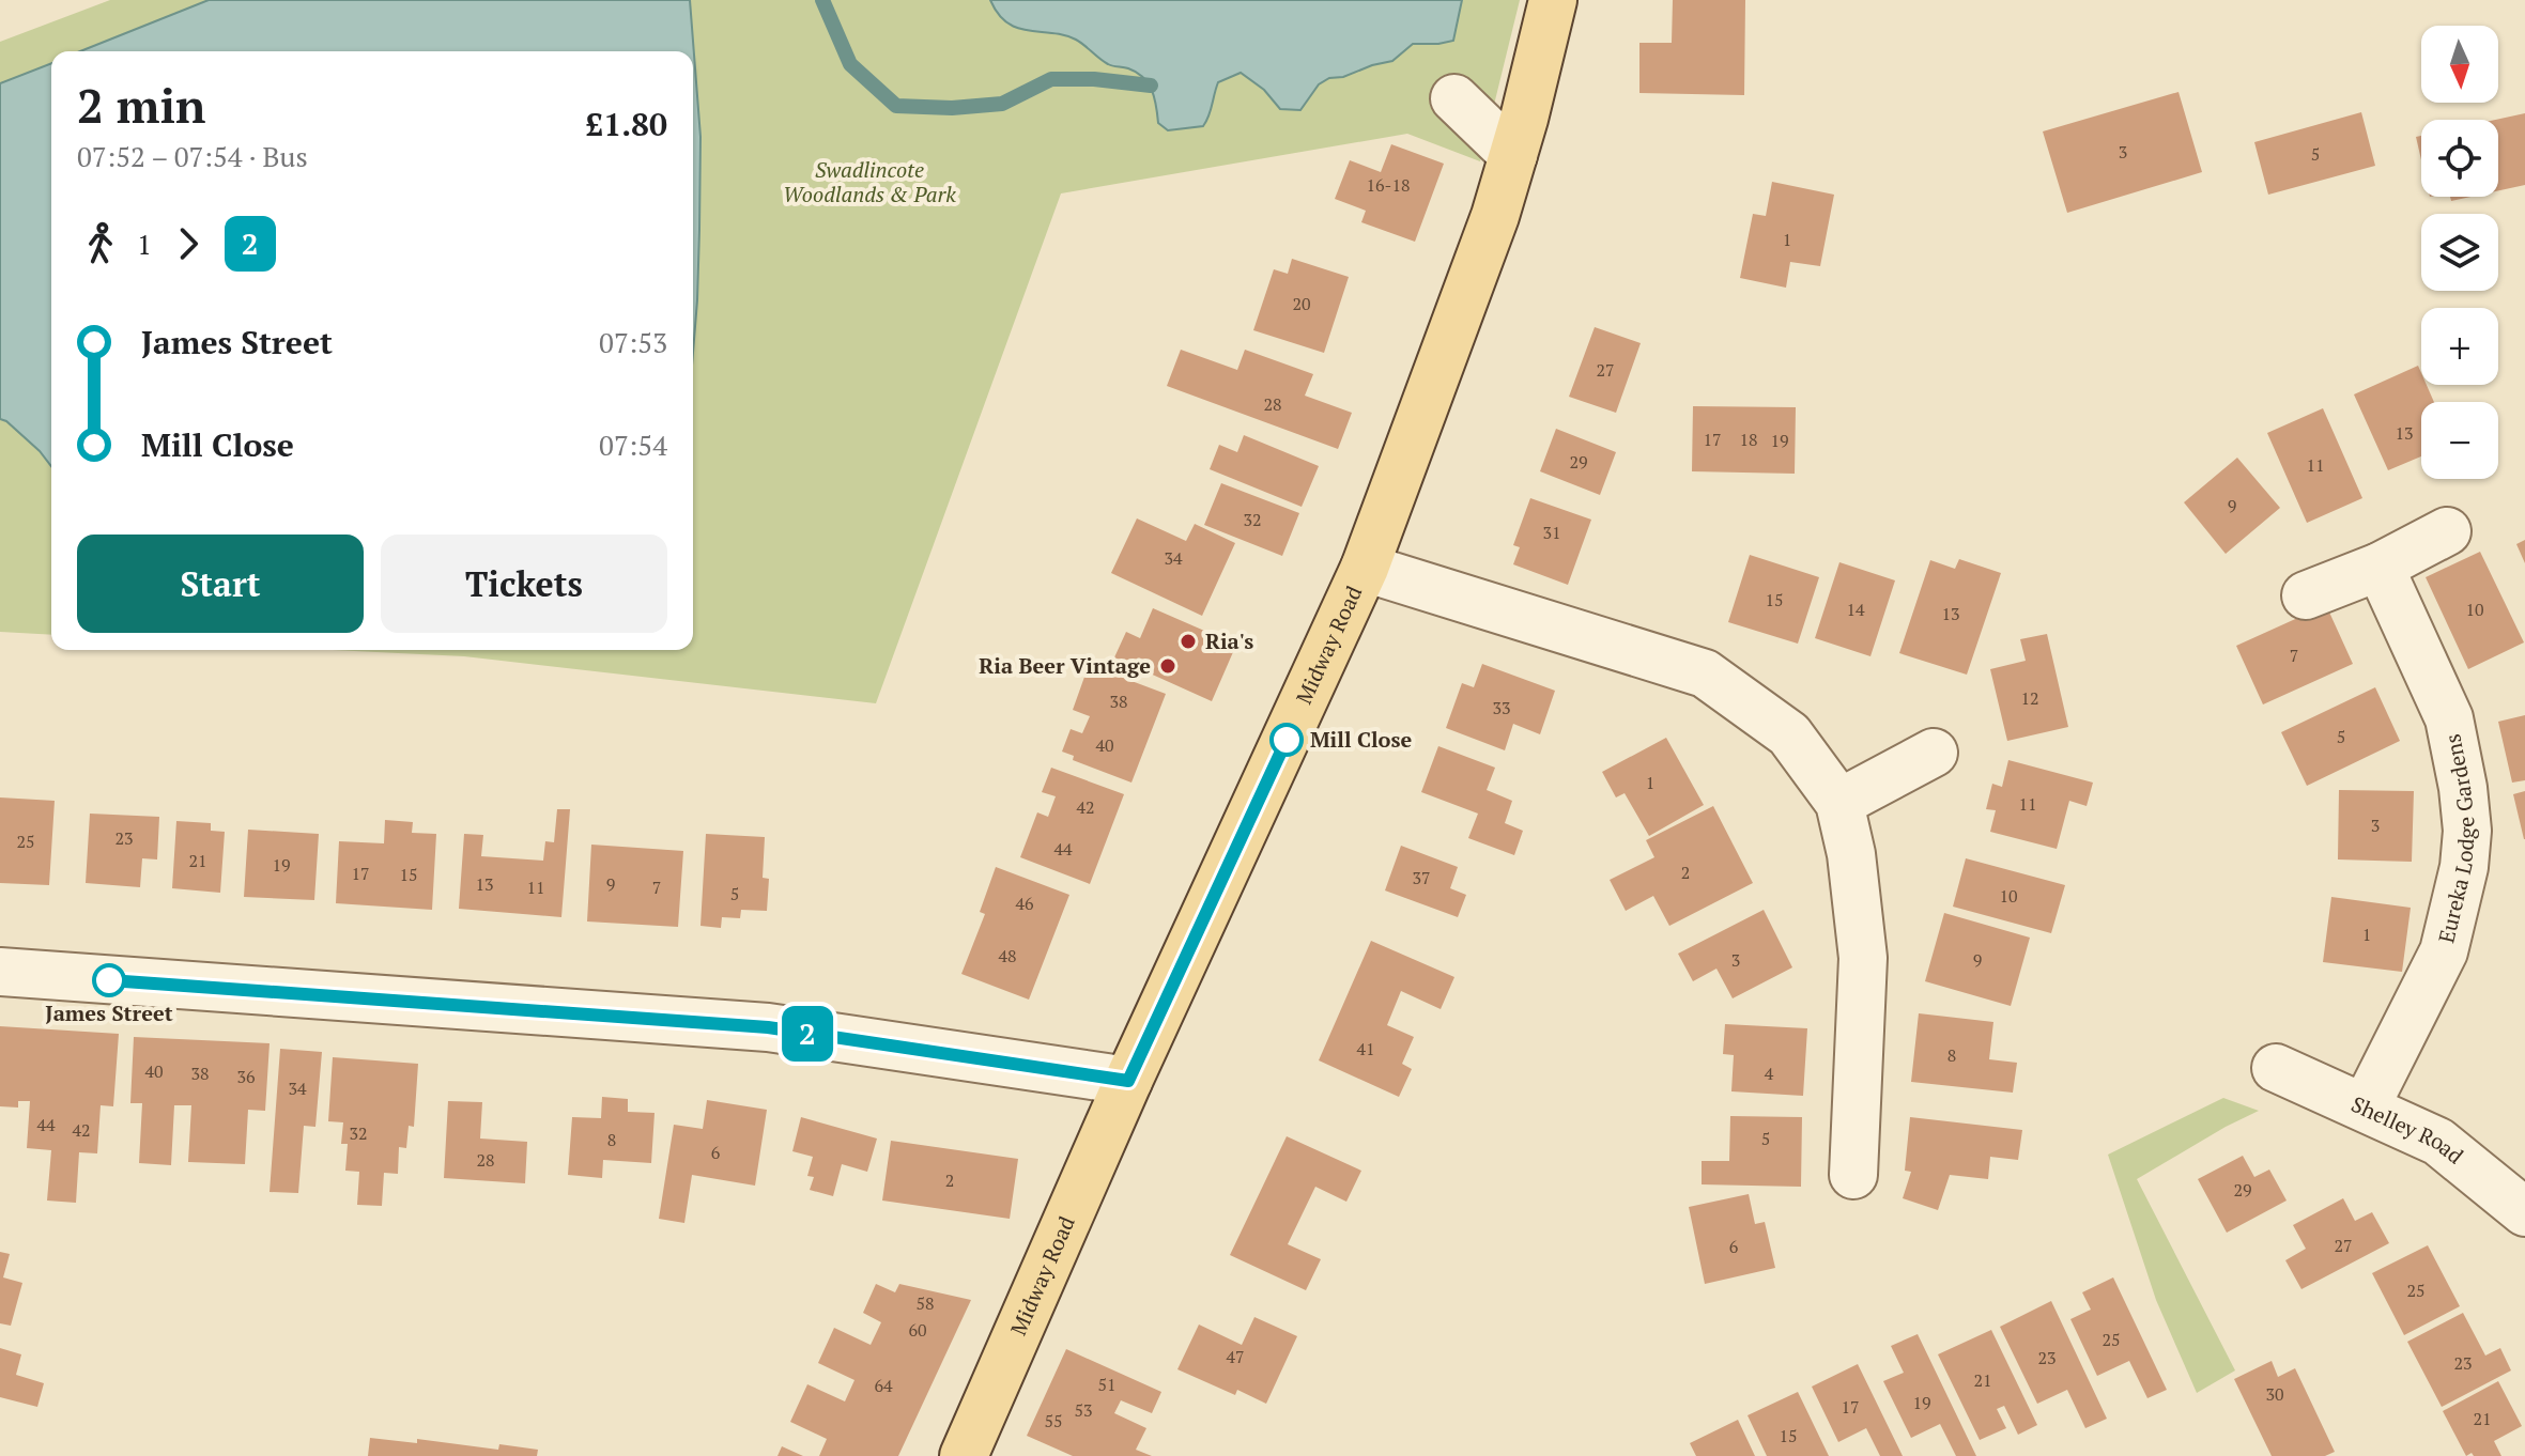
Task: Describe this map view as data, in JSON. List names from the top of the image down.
{
  "streets": {
    "main road": ["Midway Road"],
    "street": ["Eureka Lodge Gardens", "Shelley Road"]
  },
  "crossings": [
    ["Eureka Lodge Gardens", "Shelley Road"]
  ],
  "parks": ["Swadlincote Woodlands & Park"],
  "places": [
    "Ria's",
    "Ria Beer Vintage",
    "Mill Close",
    "James Street"
  ],
  "lines": ["bus line 2"],
  "house_numbers": [
    "3",
    "5",
    "16-18",
    "1",
    "20",
    "27",
    "28",
    "13",
    "17",
    "18",
    "19",
    "29",
    "11",
    "9",
    "32",
    "31",
    "34",
    "15",
    "14",
    "10",
    "13",
    "7",
    "12",
    "38",
    "33",
    "5",
    "40",
    "1",
    "11",
    "42",
    "3",
    "23",
    "25",
    "44",
    "21",
    "19",
    "2",
    "17",
    "15",
    "37",
    "13",
    "9",
    "11",
    "7",
    "5",
    "10",
    "46",
    "1",
    "48",
    "3",
    "9",
    "41",
    "8",
    "40",
    "38",
    "4",
    "36",
    "34",
    "44",
    "42",
    "32",
    "5",
    "8",
    "6",
    "28",
    "2",
    "29",
    "27",
    "6",
    "25",
    "58",
    "60",
    "25",
    "47",
    "23",
    "23",
    "21",
    "51",
    "64",
    "30",
    "19",
    "17",
    "53",
    "21",
    "55",
    "15"
  ],
  "north": "bottom",
  "page": {
    "on_map": "2",
    "map_buttons": ["+", "−"],
    "heading": ["2 min", "07:52 – 07:54 · Bus", "£1.80"],
    "legs": ["1", "2"],
    "list": [
      {
        "name": "James Street",
        "value": "07:53"
      },
      {
        "name": "Mill Close",
        "value": "07:54"
      }
    ],
    "buttons": ["Start", "Tickets"]
  }
}
